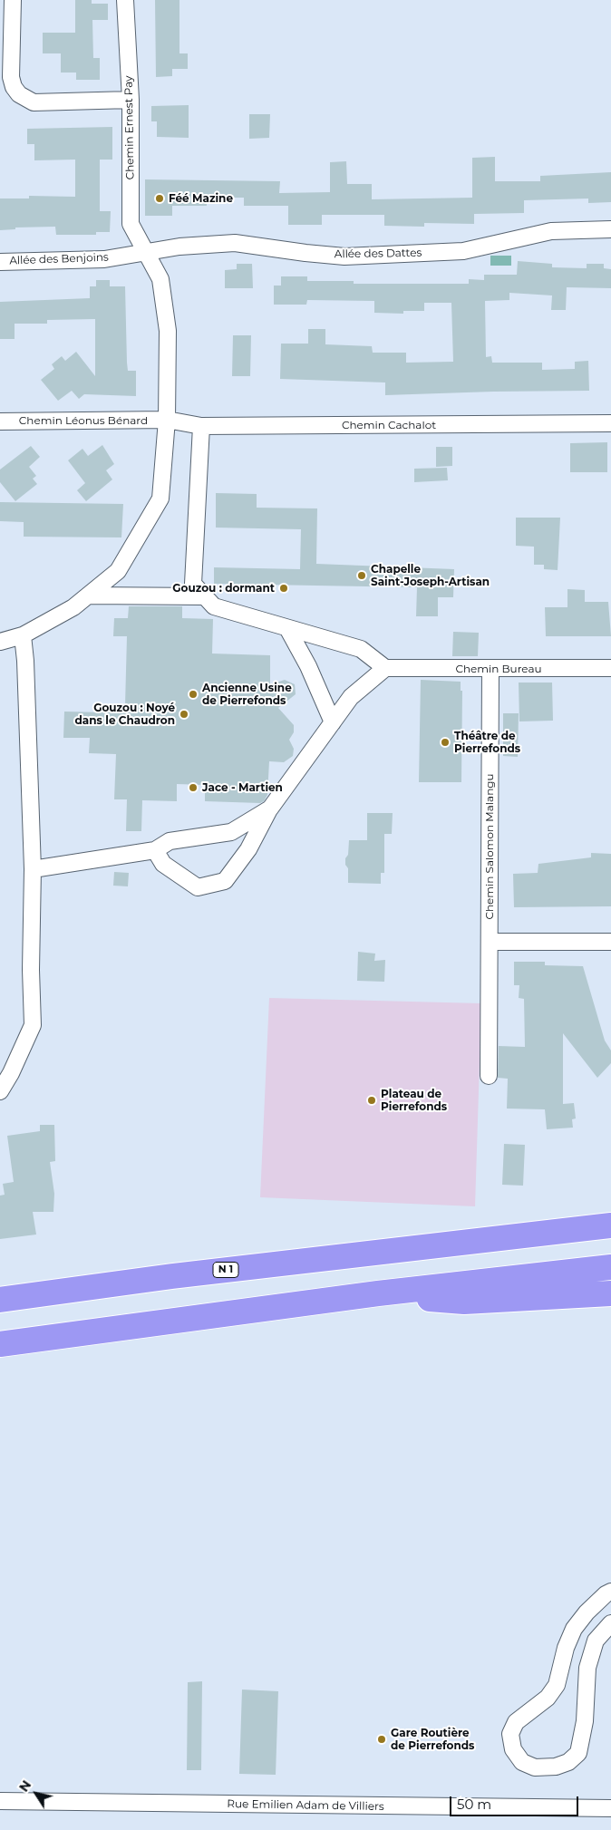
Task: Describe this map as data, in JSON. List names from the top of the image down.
{
  "streets": {
    "highway": ["N 1"],
    "street": [
      "Chemin Ernest Pay",
      "Allée des Dattes",
      "Allée des Benjoins",
      "Chemin Léonus Bénard",
      "Chemin Cachalot",
      "Chemin Bureau",
      "Chemin Salomon Malangu",
      "Rue Emilien Adam de Villiers"
    ]
  },
  "crossings": [
    ["Chemin Ernest Pay", "Allée des Dattes"],
    ["Chemin Ernest Pay", "Allée des Benjoins"],
    ["Allée des Dattes", "Allée des Benjoins"],
    ["Chemin Léonus Bénard", "Chemin Cachalot"],
    ["Chemin Bureau", "Chemin Salomon Malangu"]
  ],
  "places": [
    "Féé Mazine",
    "Chapelle Saint-Joseph-Artisan",
    "Gouzou : dormant",
    "Ancienne Usine de Pierrefonds",
    "Gouzou : Noyé dans le Chaudron",
    "Théâtre de Pierrefonds",
    "Jace - Martien",
    "Plateau de Pierrefonds",
    "Gare Routière de Pierrefonds"
  ],
  "scale_bar": "50 m",
  "north": "top left"
}
